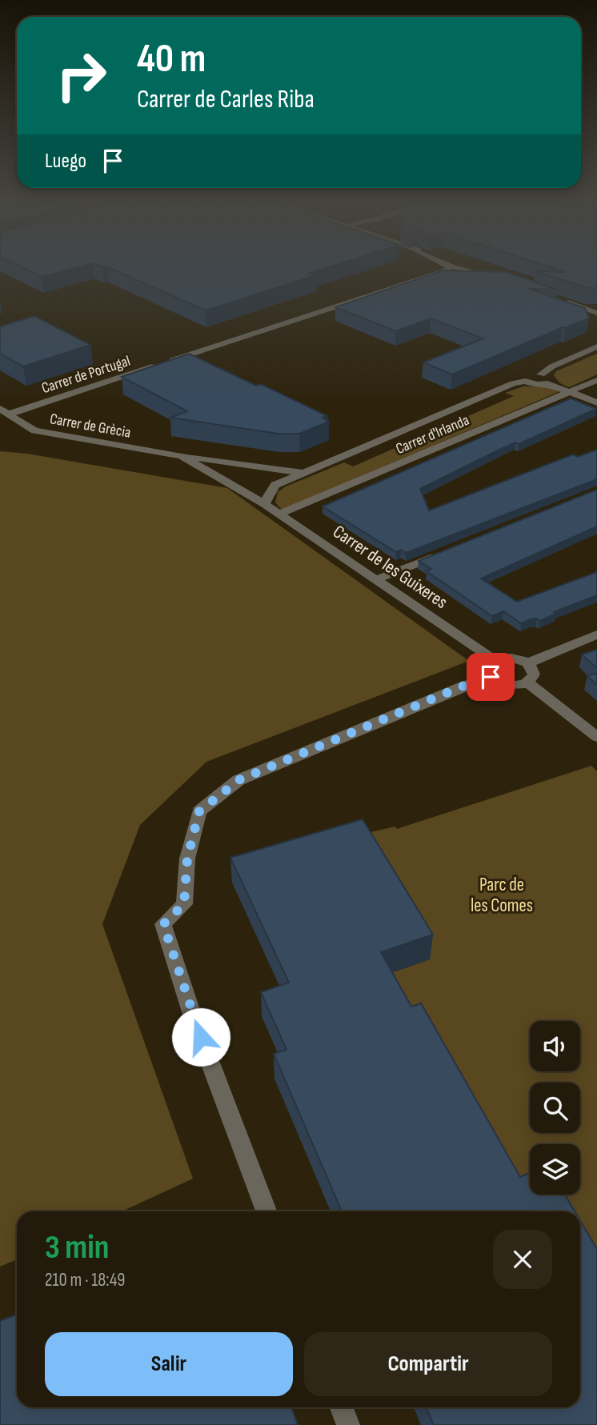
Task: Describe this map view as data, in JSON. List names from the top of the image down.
{
  "streets": {
    "street": [
      "Carrer de Portugal",
      "Carrer de Grècia",
      "Carrer d'Irlanda",
      "Carrer de les Guixeres"
    ]
  },
  "crossings": [
    ["Carrer de Portugal", "Carrer de Grècia"],
    ["Carrer de Grècia", "Carrer d'Irlanda"],
    ["Carrer de Grècia", "Carrer de les Guixeres"],
    ["Carrer d'Irlanda", "Carrer de les Guixeres"]
  ],
  "parks": ["Parc de les Comes"],
  "page": {
    "turn": ["40 m", "Carrer de Carles Riba"],
    "then": "Luego",
    "heading": ["3 min", "210 m · 18:49"],
    "buttons": ["Salir", "Compartir"]
  }
}
